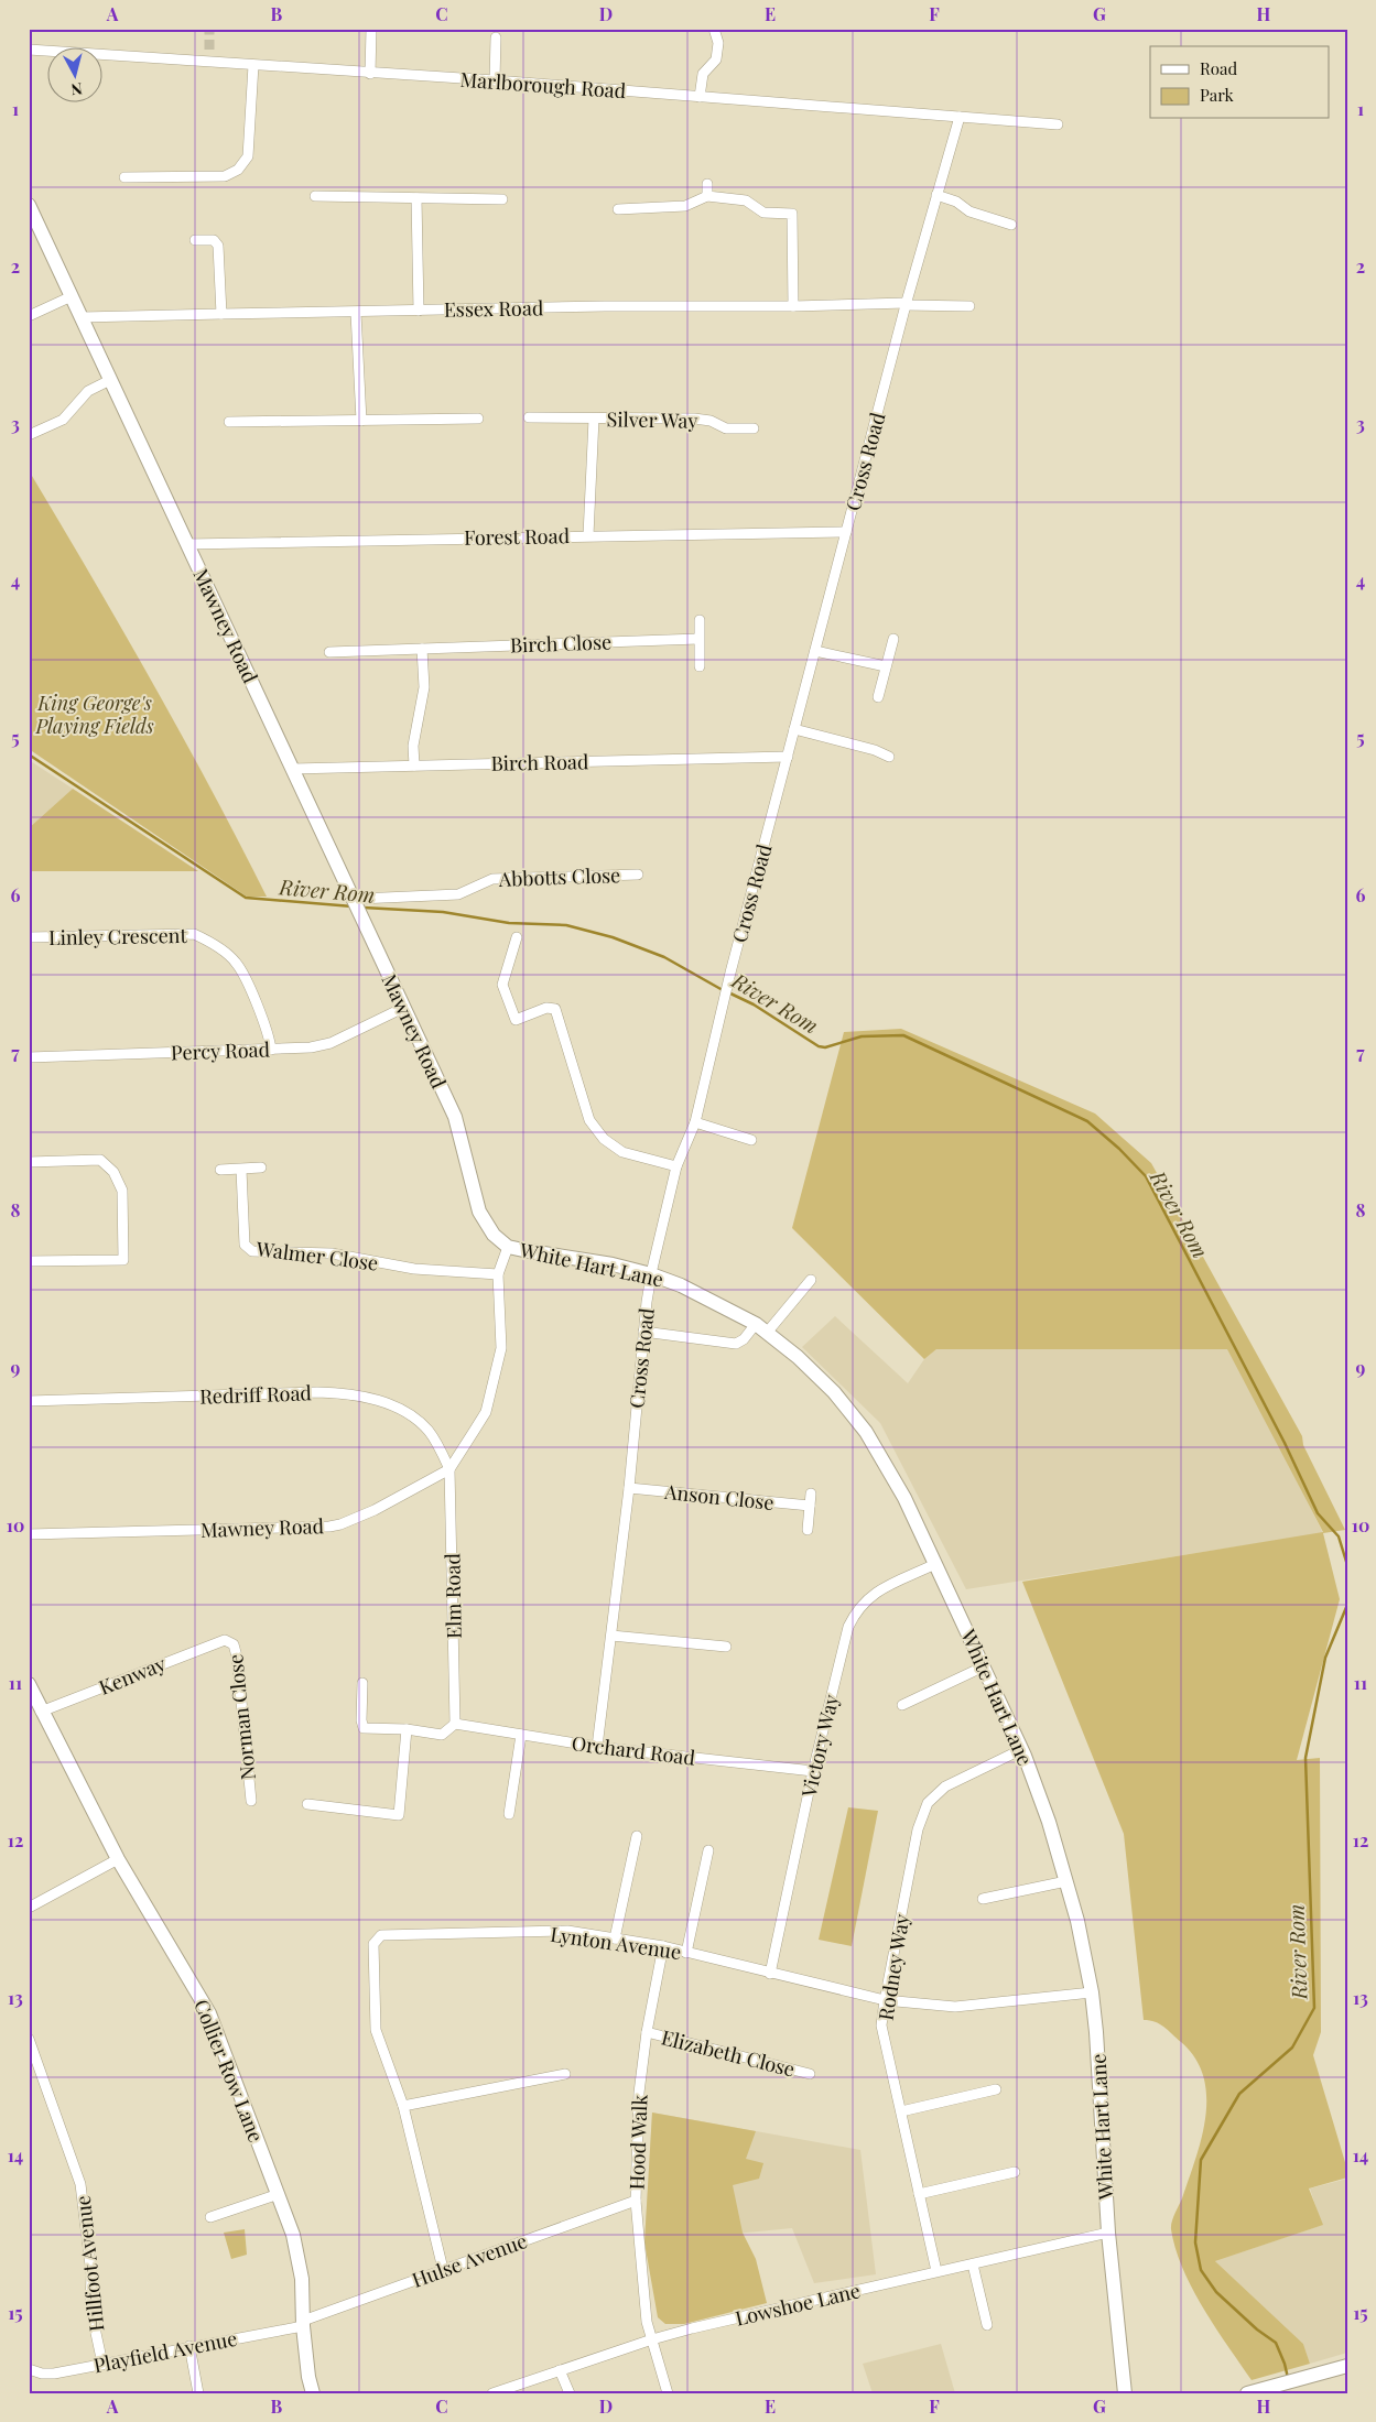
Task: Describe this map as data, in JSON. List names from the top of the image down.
{
  "streets": {
    "street": [
      "Marlborough Road",
      "Essex Road",
      "Silver Way",
      "Cross Road",
      "Forest Road",
      "Mawney Road",
      "Birch Close",
      "Birch Road",
      "Abbotts Close",
      "Linley Crescent",
      "Percy Road",
      "Walmer Close",
      "White Hart Lane",
      "Redriff Road",
      "Anson Close",
      "Elm Road",
      "Kenway",
      "Norman Close",
      "Victory Way",
      "Orchard Road",
      "Lynton Avenue",
      "Rodney Way",
      "Elizabeth Close",
      "Collier Row Lane",
      "Hood Walk",
      "Hulse Avenue",
      "Hillfoot Avenue",
      "Lowshoe Lane",
      "Playfield Avenue"
    ]
  },
  "crossings": [
    ["Marlborough Road", "Cross Road"],
    ["Essex Road", "Cross Road"],
    ["Essex Road", "Mawney Road"],
    ["Silver Way", "Forest Road"],
    ["Cross Road", "Forest Road"],
    ["Cross Road", "Birch Road"],
    ["Cross Road", "White Hart Lane"],
    ["Cross Road", "Anson Close"],
    ["Cross Road", "Orchard Road"],
    ["Forest Road", "Mawney Road"],
    ["Mawney Road", "Birch Road"],
    ["Mawney Road", "Abbotts Close"],
    ["Mawney Road", "Percy Road"],
    ["Mawney Road", "Walmer Close"],
    ["Mawney Road", "White Hart Lane"],
    ["Mawney Road", "Redriff Road"],
    ["Mawney Road", "Elm Road"],
    ["Linley Crescent", "Percy Road"],
    ["White Hart Lane", "Victory Way"],
    ["White Hart Lane", "Lynton Avenue"],
    ["White Hart Lane", "Rodney Way"],
    ["White Hart Lane", "Lowshoe Lane"],
    ["Redriff Road", "Elm Road"],
    ["Elm Road", "Orchard Road"],
    ["Kenway", "Norman Close"],
    ["Kenway", "Collier Row Lane"],
    ["Victory Way", "Orchard Road"],
    ["Victory Way", "Lynton Avenue"],
    ["Lynton Avenue", "Rodney Way"],
    ["Lynton Avenue", "Hood Walk"],
    ["Lynton Avenue", "Hulse Avenue"],
    ["Rodney Way", "Lowshoe Lane"],
    ["Elizabeth Close", "Hood Walk"],
    ["Collier Row Lane", "Hulse Avenue"],
    ["Collier Row Lane", "Playfield Avenue"],
    ["Hood Walk", "Hulse Avenue"],
    ["Hood Walk", "Lowshoe Lane"],
    ["Hulse Avenue", "Playfield Avenue"],
    ["Hillfoot Avenue", "Playfield Avenue"]
  ],
  "water": ["River Rom"],
  "parks": ["King George's Playing Fields"],
  "legend": ["Road", "Park"],
  "north": "bottom",
  "grid": {
    "columns": [
      "A",
      "B",
      "C",
      "D",
      "E",
      "F",
      "G",
      "H"
    ],
    "rows": [
      "1",
      "2",
      "3",
      "4",
      "5",
      "6",
      "7",
      "8",
      "9",
      "10",
      "11",
      "12",
      "13",
      "14",
      "15"
    ]
  }
}
